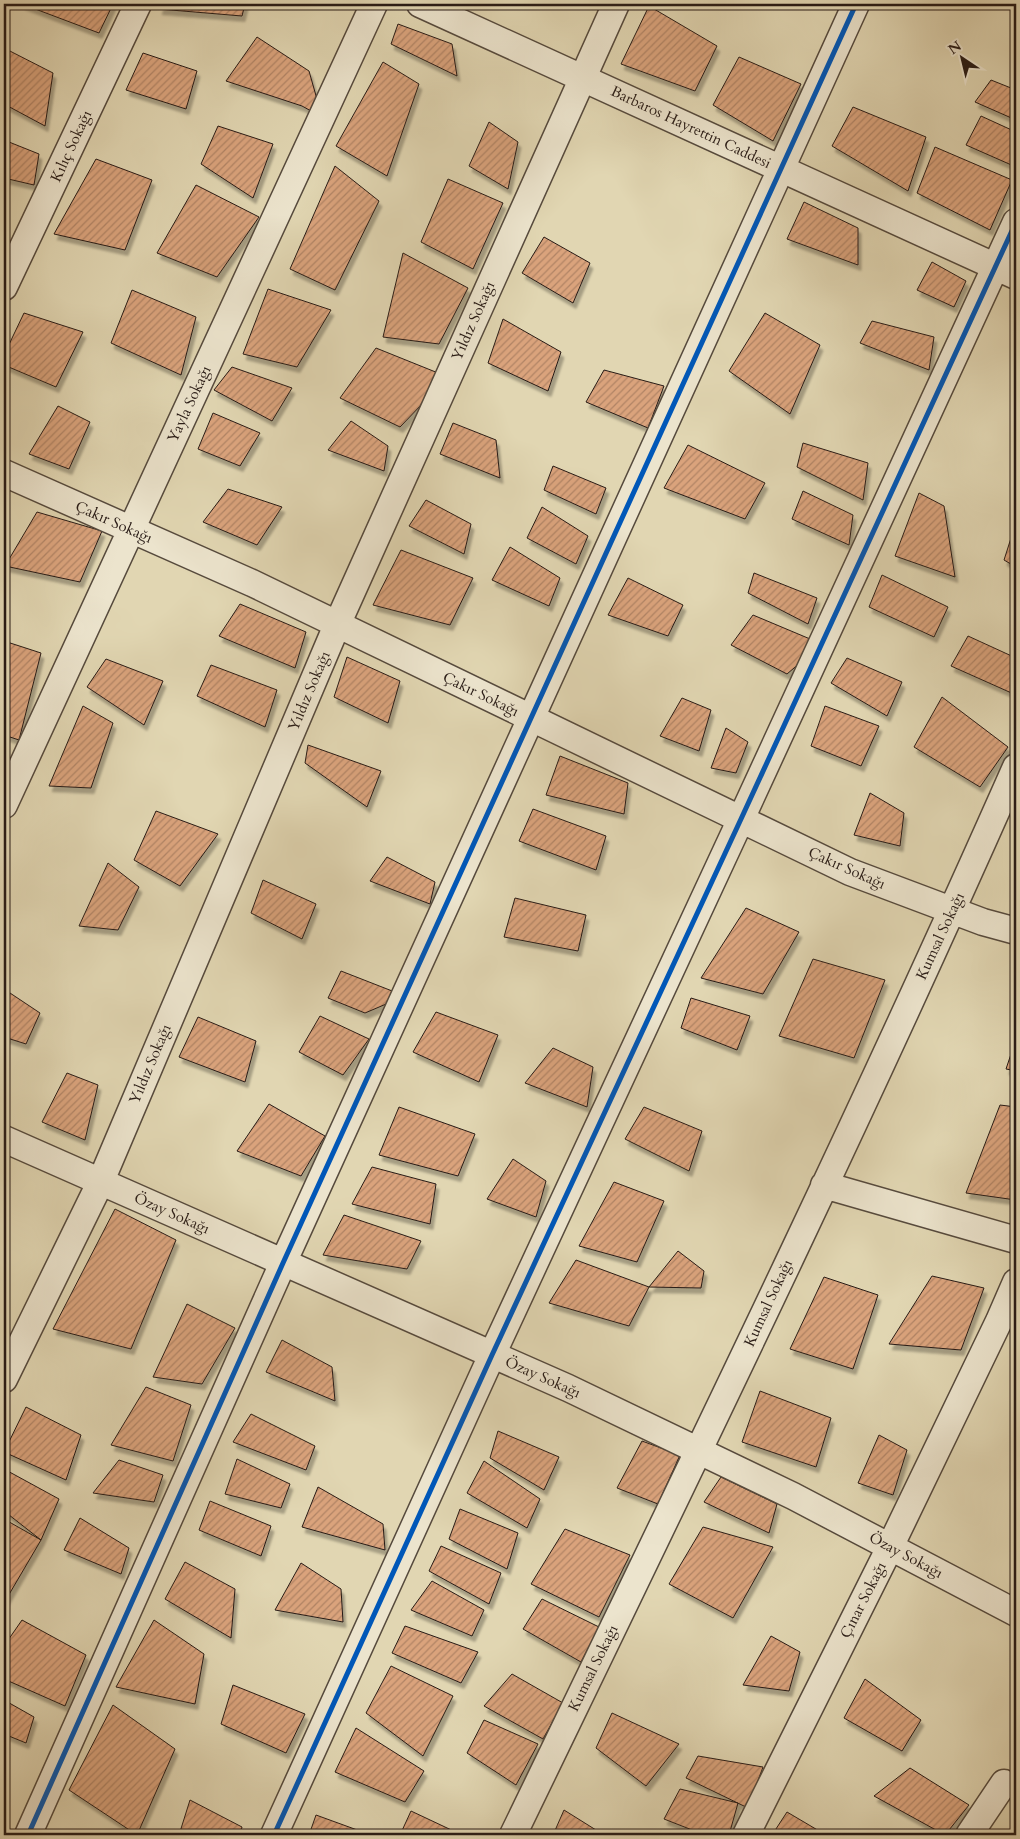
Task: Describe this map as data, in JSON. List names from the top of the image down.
{
  "streets": {
    "street": [
      "Barbaros Hayrettin Caddesi",
      "Kılıç Sokağı",
      "Yıldız Sokağı",
      "Yayla Sokağı",
      "Çakır Sokağı",
      "Kumsal Sokağı",
      "Özay Sokağı",
      "Çınar Sokağı"
    ]
  },
  "crossings": [
    ["Barbaros Hayrettin Caddesi", "Yıldız Sokağı"],
    ["Yıldız Sokağı", "Çakır Sokağı"],
    ["Yıldız Sokağı", "Özay Sokağı"],
    ["Yayla Sokağı", "Çakır Sokağı"],
    ["Çakır Sokağı", "Kumsal Sokağı"],
    ["Kumsal Sokağı", "Özay Sokağı"],
    ["Özay Sokağı", "Çınar Sokağı"]
  ],
  "north": "top left"
}
